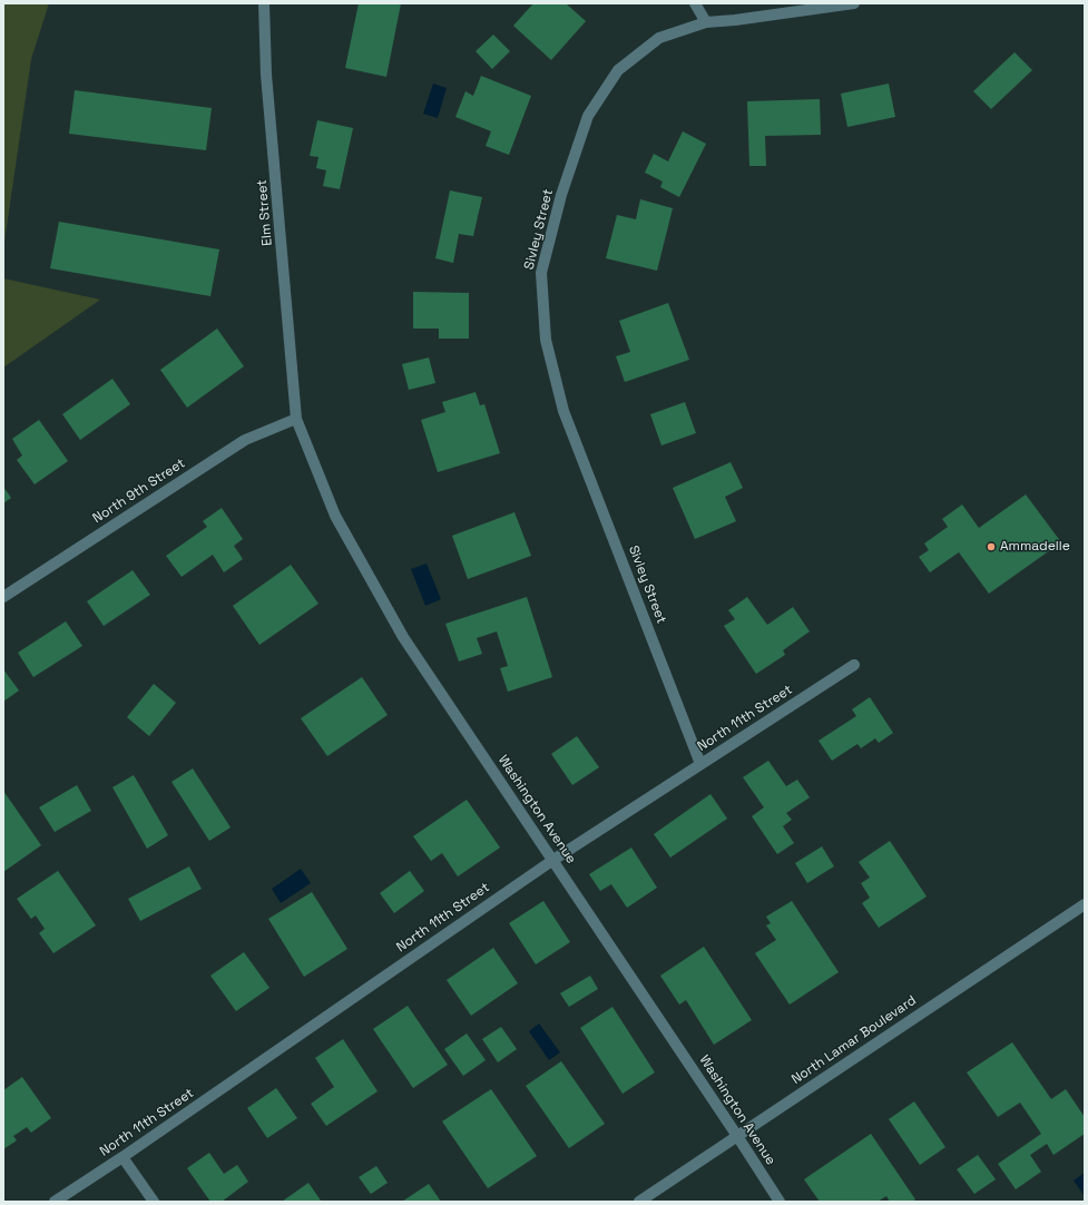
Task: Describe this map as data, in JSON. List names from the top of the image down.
{
  "streets": {
    "street": [
      "Elm Street",
      "Sivley Street",
      "North 9th Street",
      "North 11th Street",
      "Washington Avenue",
      "North Lamar Boulevard"
    ]
  },
  "crossings": [
    ["Elm Street", "North 9th Street"],
    ["Elm Street", "Washington Avenue"],
    ["Sivley Street", "North 11th Street"],
    ["North 9th Street", "Washington Avenue"],
    ["North 11th Street", "Washington Avenue"],
    ["Washington Avenue", "North Lamar Boulevard"]
  ],
  "places": ["Ammadelle"]
}
